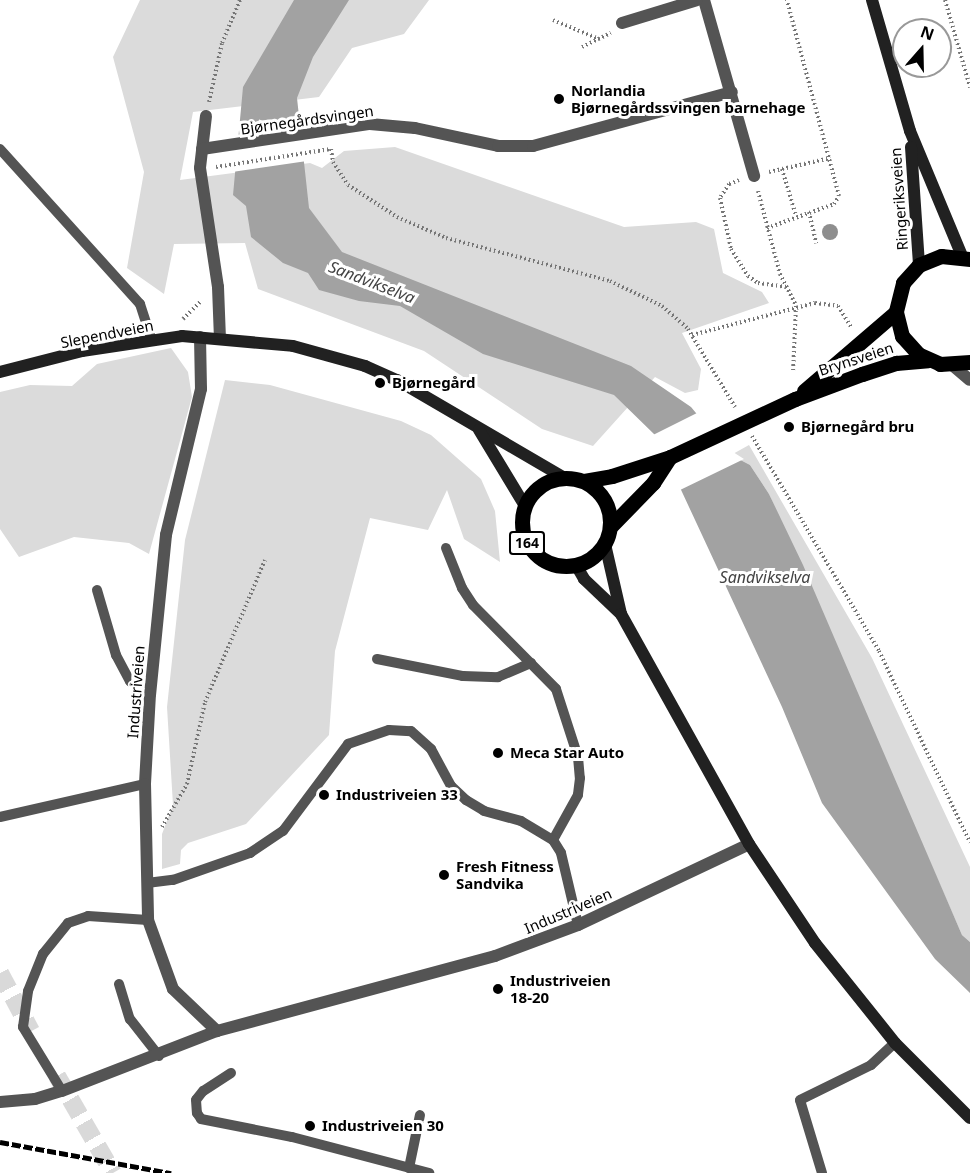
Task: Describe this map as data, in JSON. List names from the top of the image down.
{
  "streets": {
    "main road": [
      "Ringeriksveien",
      "Slependveien",
      "Brynsveien",
      "164"
    ],
    "street": ["Bjørnegårdsvingen", "Industriveien"]
  },
  "crossings": [
    ["Slependveien", "Industriveien"]
  ],
  "water": ["Sandvikselva"],
  "places": [
    "Norlandia Bjørnegårdssvingen barnehage",
    "Bjørnegård",
    "Bjørnegård bru",
    "Meca Star Auto",
    "Industriveien 33",
    "Fresh Fitness Sandvika",
    "Industriveien 18-20",
    "Industriveien 30"
  ],
  "north": "top"
}
